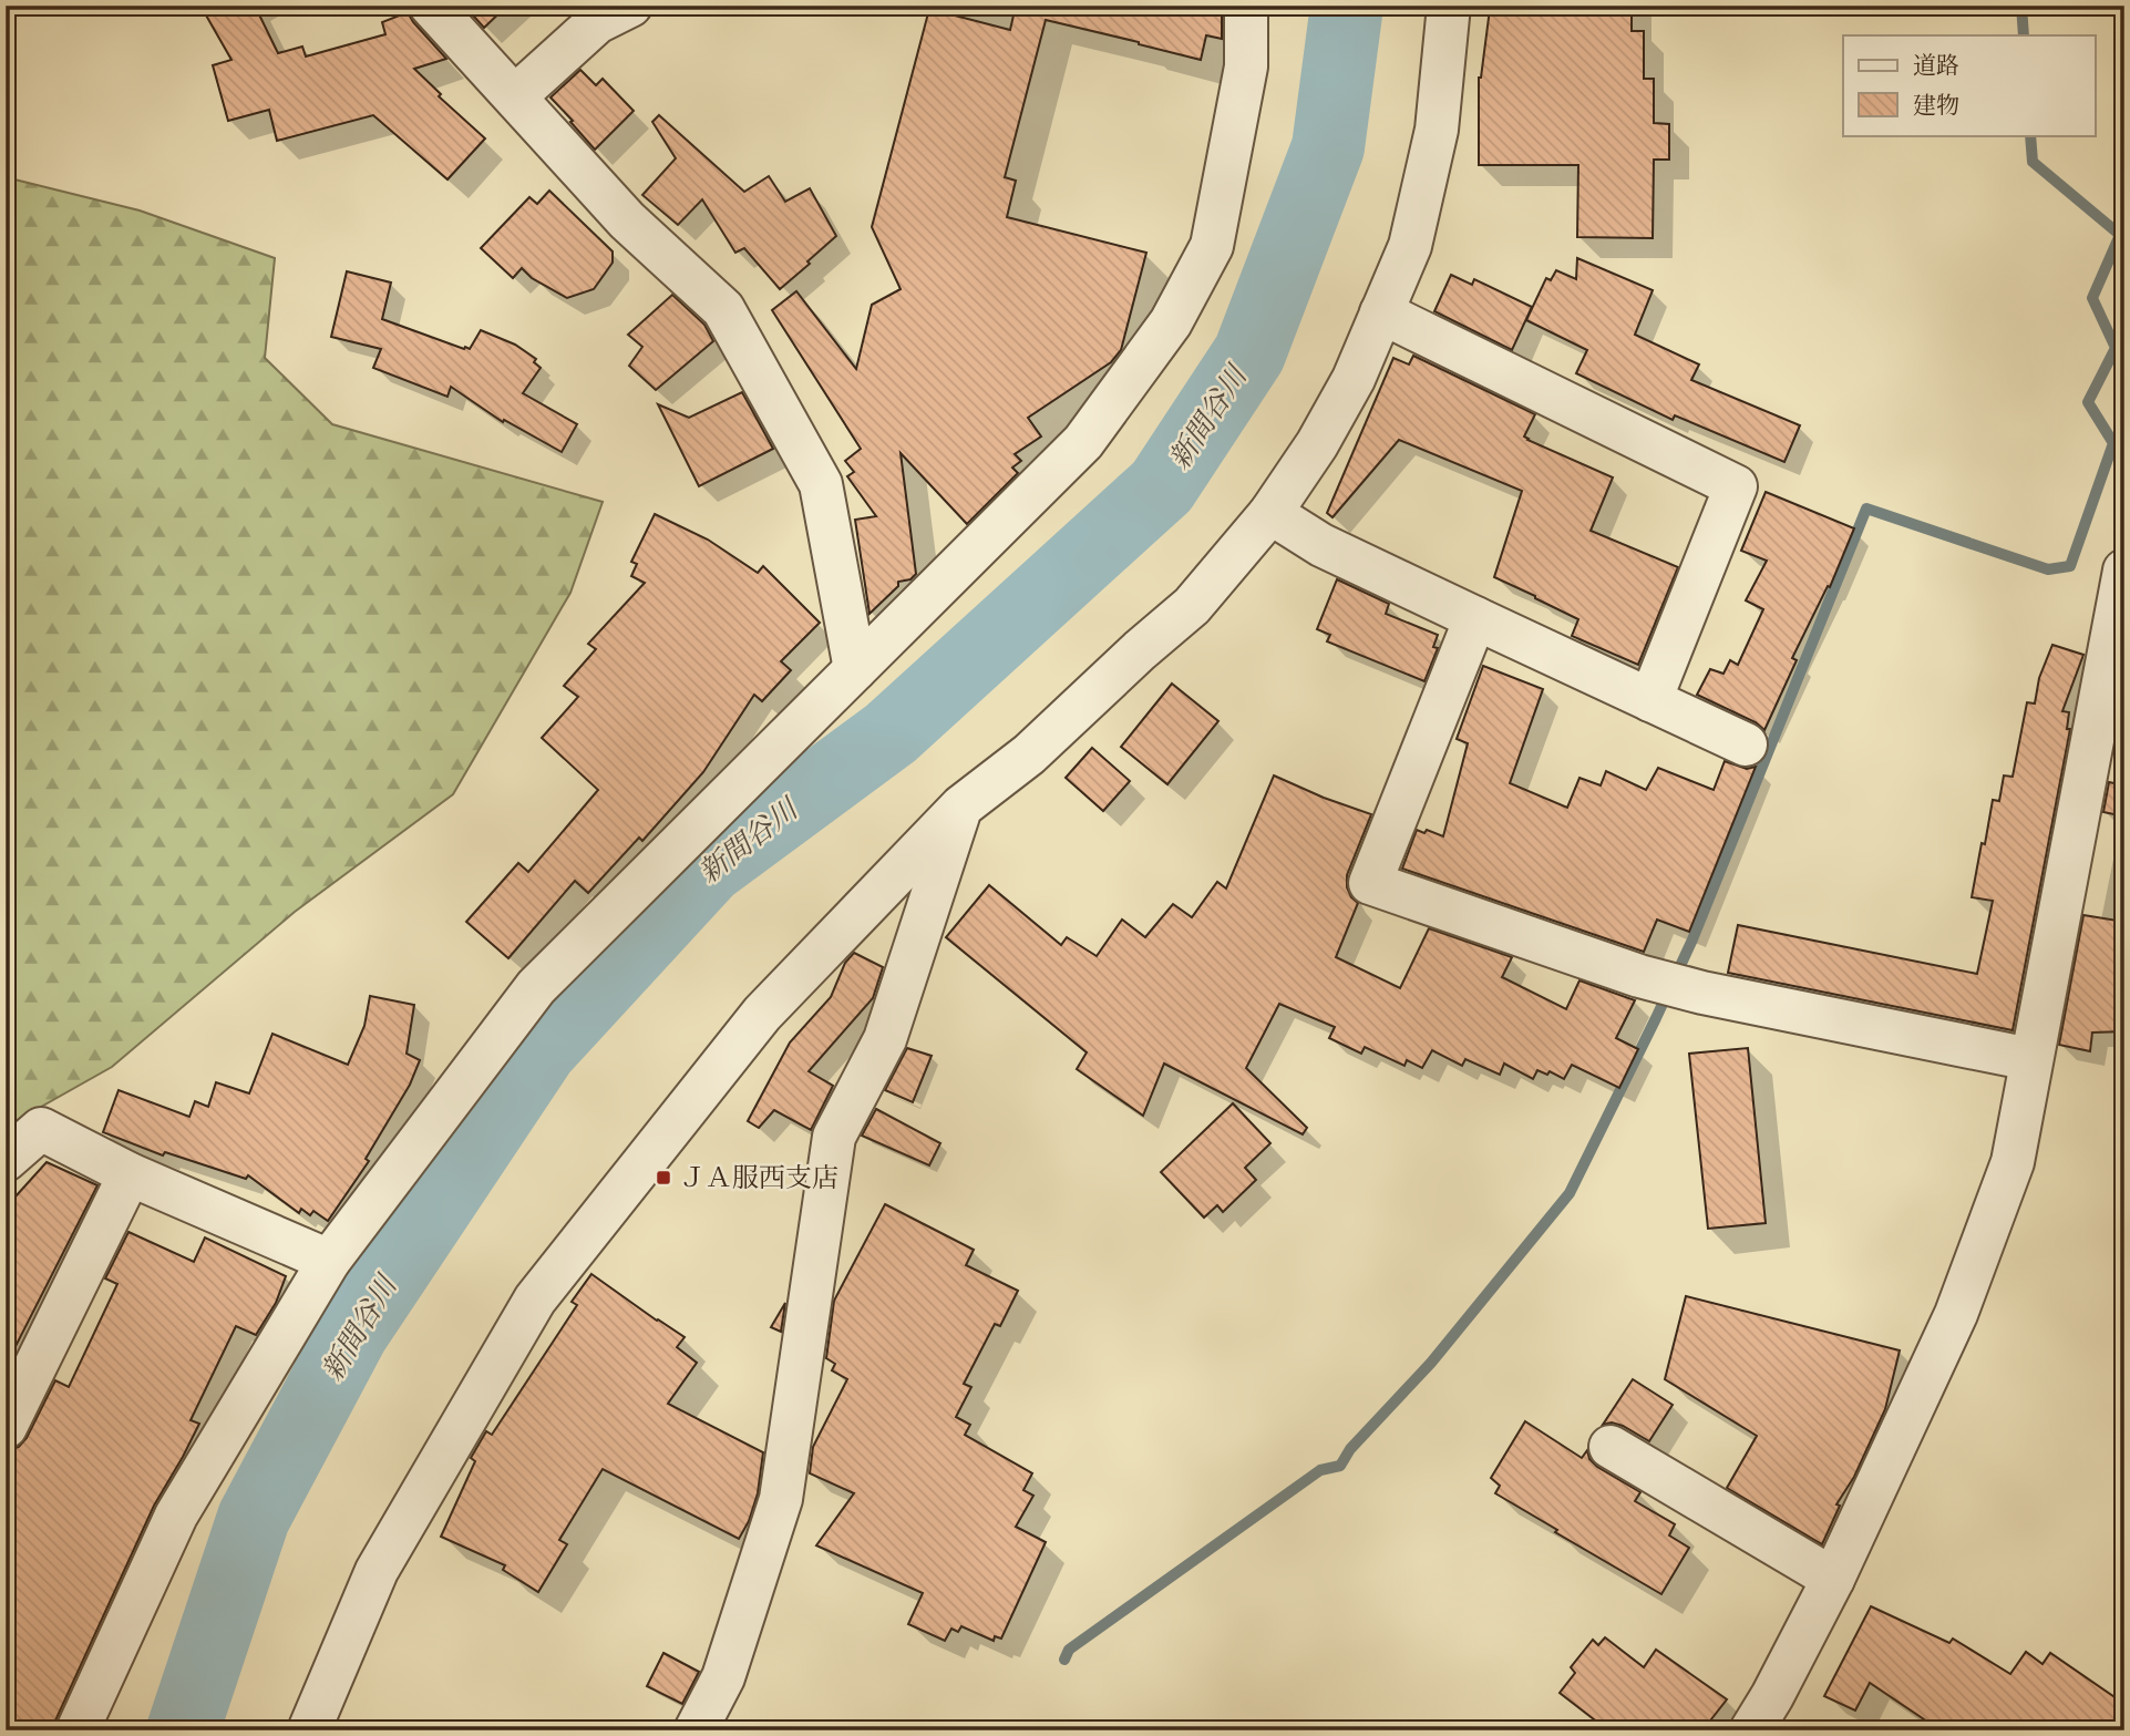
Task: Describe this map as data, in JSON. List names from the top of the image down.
{
  "water": ["新間谷川"],
  "places": {
    "transit": ["ＪＡ服西支店"]
  },
  "legend": ["道路", "建物"]
}
